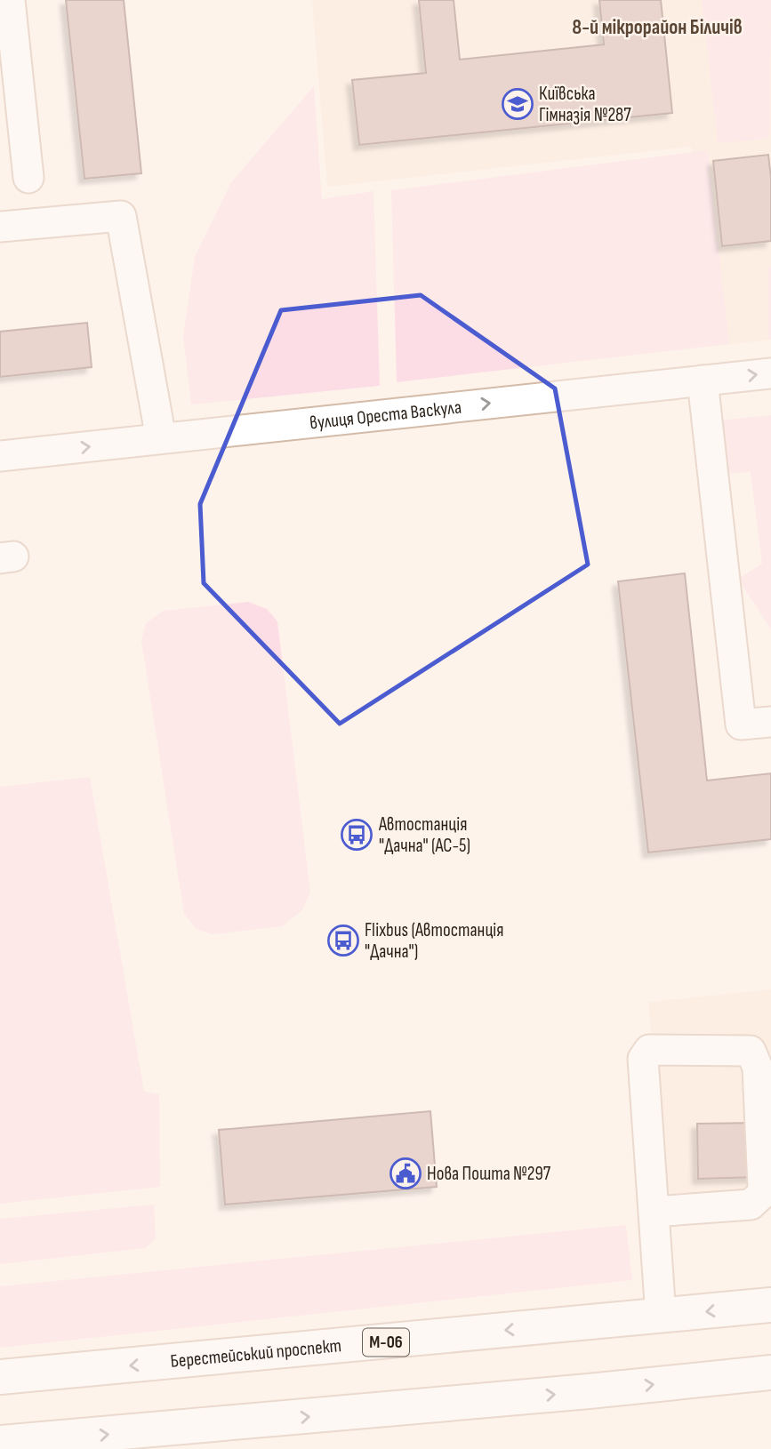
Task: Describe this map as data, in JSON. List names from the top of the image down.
{
  "streets": {
    "highway": ["М-06", "Берестейський проспект"],
    "street": ["вулиця Ореста Васкула"]
  },
  "one_way": ["вулиця Ореста Васкула"],
  "districts": ["8-й мікрорайон Біличів"],
  "places": {
    "school or university": ["Київська Гімназія №287"],
    "bus stop": ["Автостанція \"Дачна\" (АС-5)", "Flixbus (Автостанція \"Дачна\")"],
    "public building": ["Нова Пошта №297"]
  }
}
